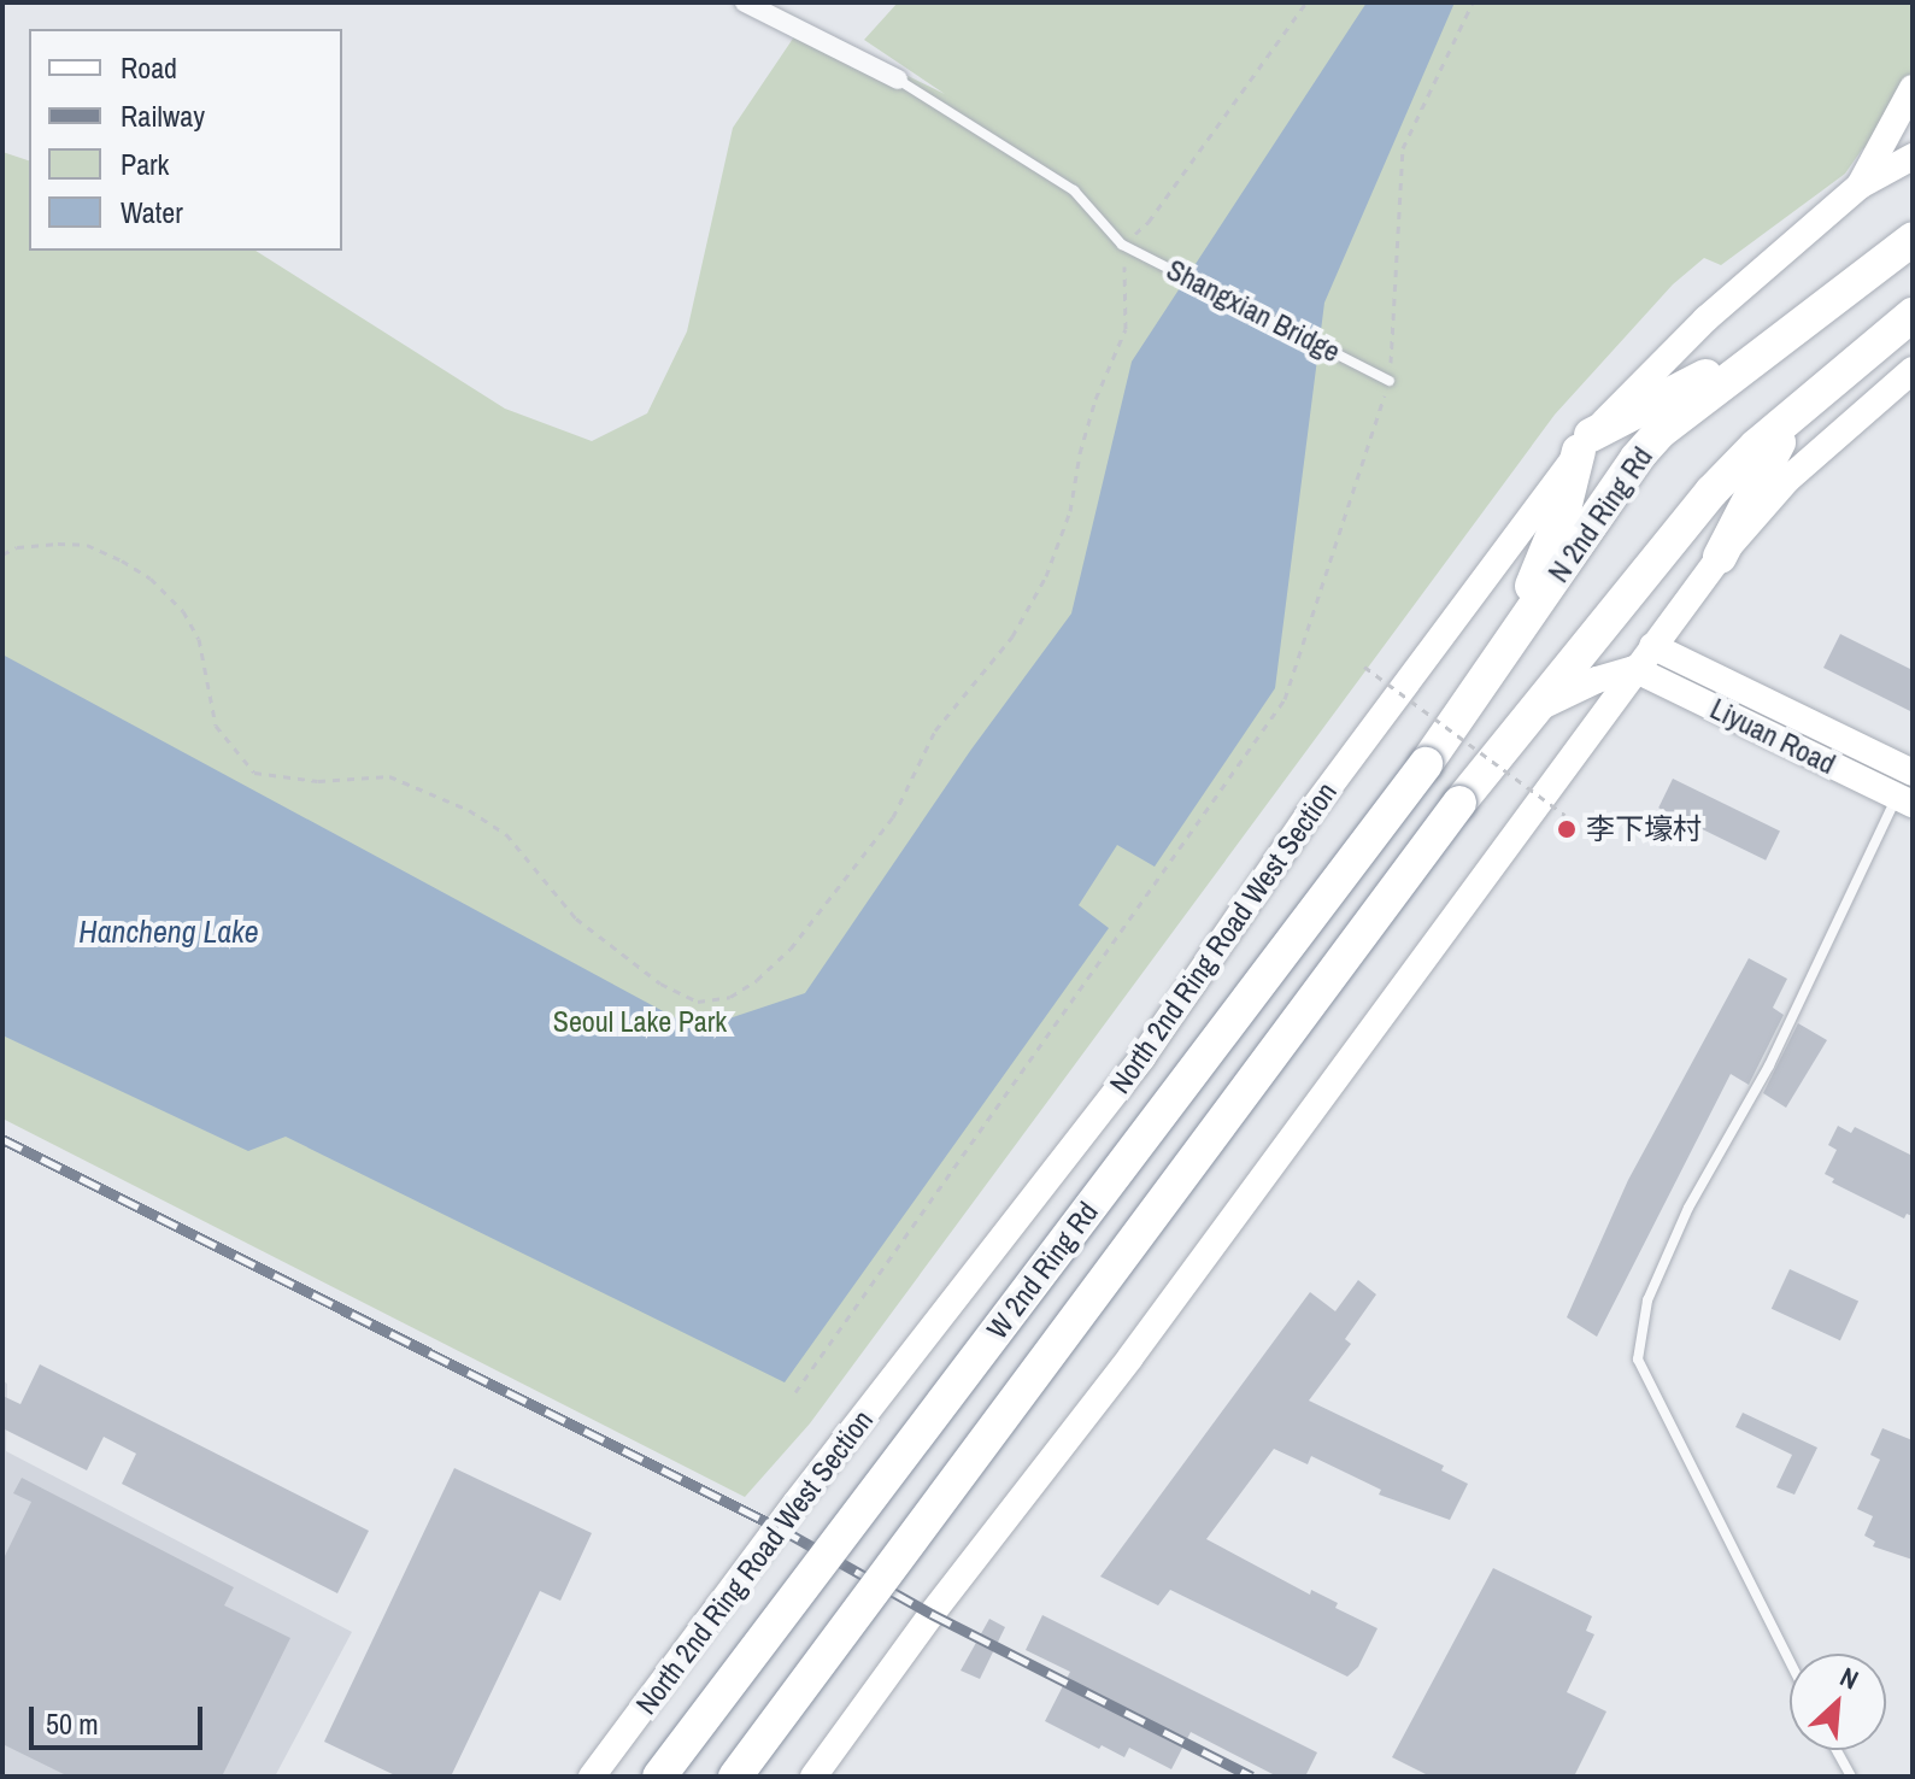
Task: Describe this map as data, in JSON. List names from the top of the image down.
{
  "streets": {
    "highway": ["N 2nd Ring Rd", "W 2nd Ring Rd"],
    "main road": ["Liyuan Road", "North 2nd Ring Road West Section"],
    "lane": ["Shangxian Bridge"]
  },
  "crossings": [
    ["N 2nd Ring Rd", "W 2nd Ring Rd"]
  ],
  "water": ["Hancheng Lake"],
  "parks": ["Seoul Lake Park"],
  "places": ["李下壕村"],
  "legend": [
    "Road",
    "Railway",
    "Park",
    "Water"
  ],
  "scale_bar": "50 m",
  "north": "top right"
}
